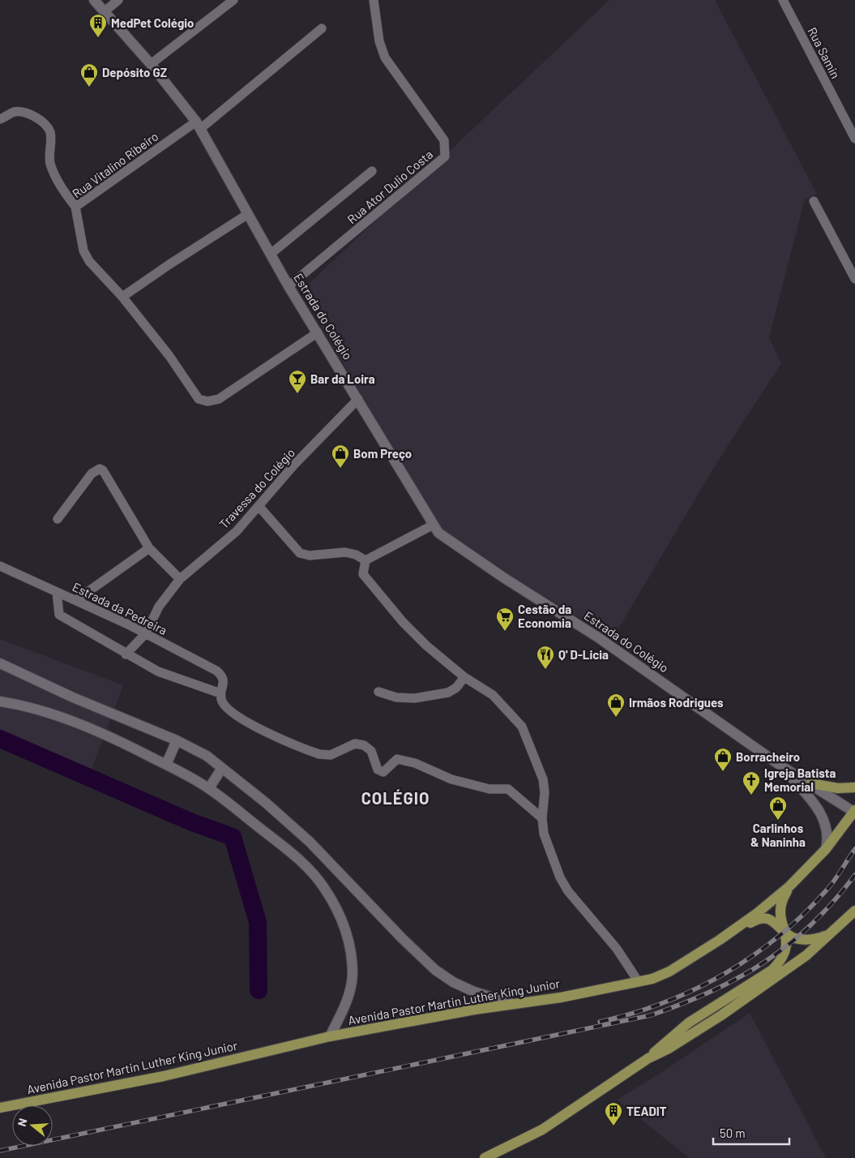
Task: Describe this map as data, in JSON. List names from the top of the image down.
{
  "streets": {
    "main road": ["Estrada do Colégio", "Avenida Pastor Martin Luther King Junior"],
    "street": [
      "Rua Samin",
      "Rua Vitalino Ribeiro",
      "Rua Ator Dulio Costa",
      "Travessa do Colégio",
      "Estrada da Pedreira"
    ]
  },
  "crossings": [
    ["Rua Vitalino Ribeiro", "Estrada do Colégio"],
    ["Rua Ator Dulio Costa", "Estrada do Colégio"],
    ["Estrada do Colégio", "Travessa do Colégio"],
    ["Estrada do Colégio", "Avenida Pastor Martin Luther King Junior"],
    ["Travessa do Colégio", "Estrada da Pedreira"]
  ],
  "districts": ["COLÉGIO"],
  "places": {
    "building": ["MedPet Colégio", "TEADIT"],
    "shop": [
      "Depósito GZ",
      "Bom Preço",
      "Irmãos Rodrigues",
      "Borracheiro",
      "Carlinhos & Naninha"
    ],
    "bar": ["Bar da Loira"],
    "supermarket": ["Cestão da Economia"],
    "restaurant": ["Q' D-Licia"],
    "church": ["Igreja Batista Memorial"]
  },
  "scale_bar": "50 m",
  "north": "left"
}
